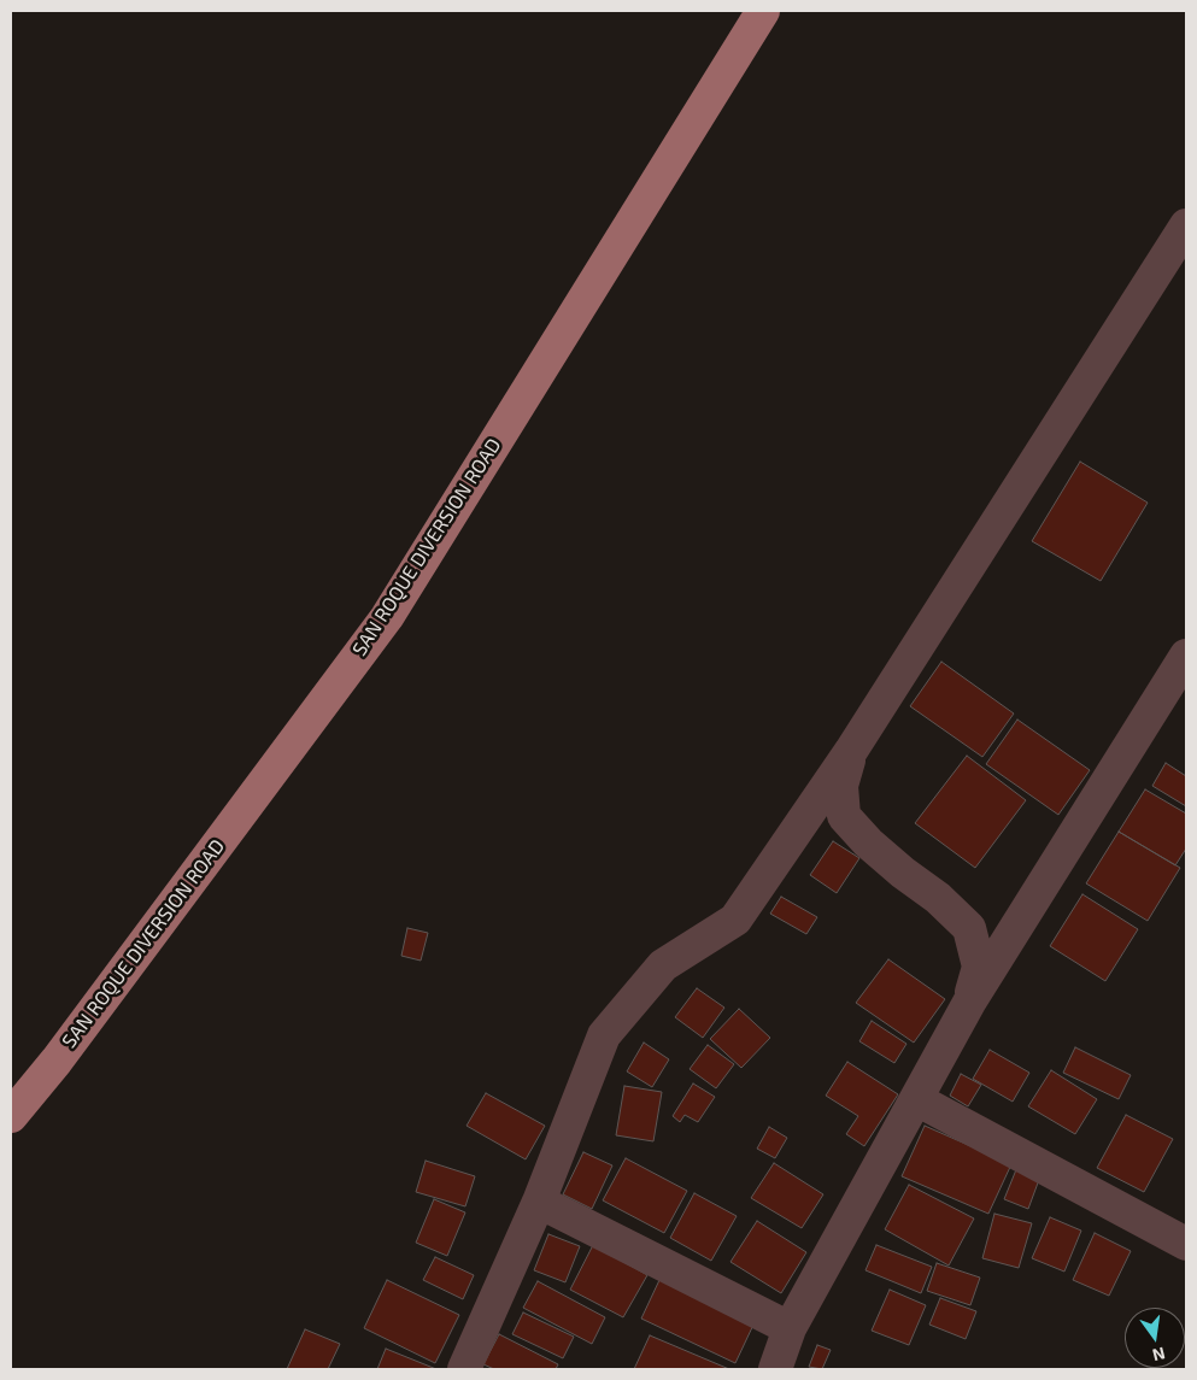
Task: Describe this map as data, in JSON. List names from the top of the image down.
{
  "streets": {
    "main road": ["SAN ROQUE DIVERSION ROAD"]
  },
  "north": "bottom"
}
